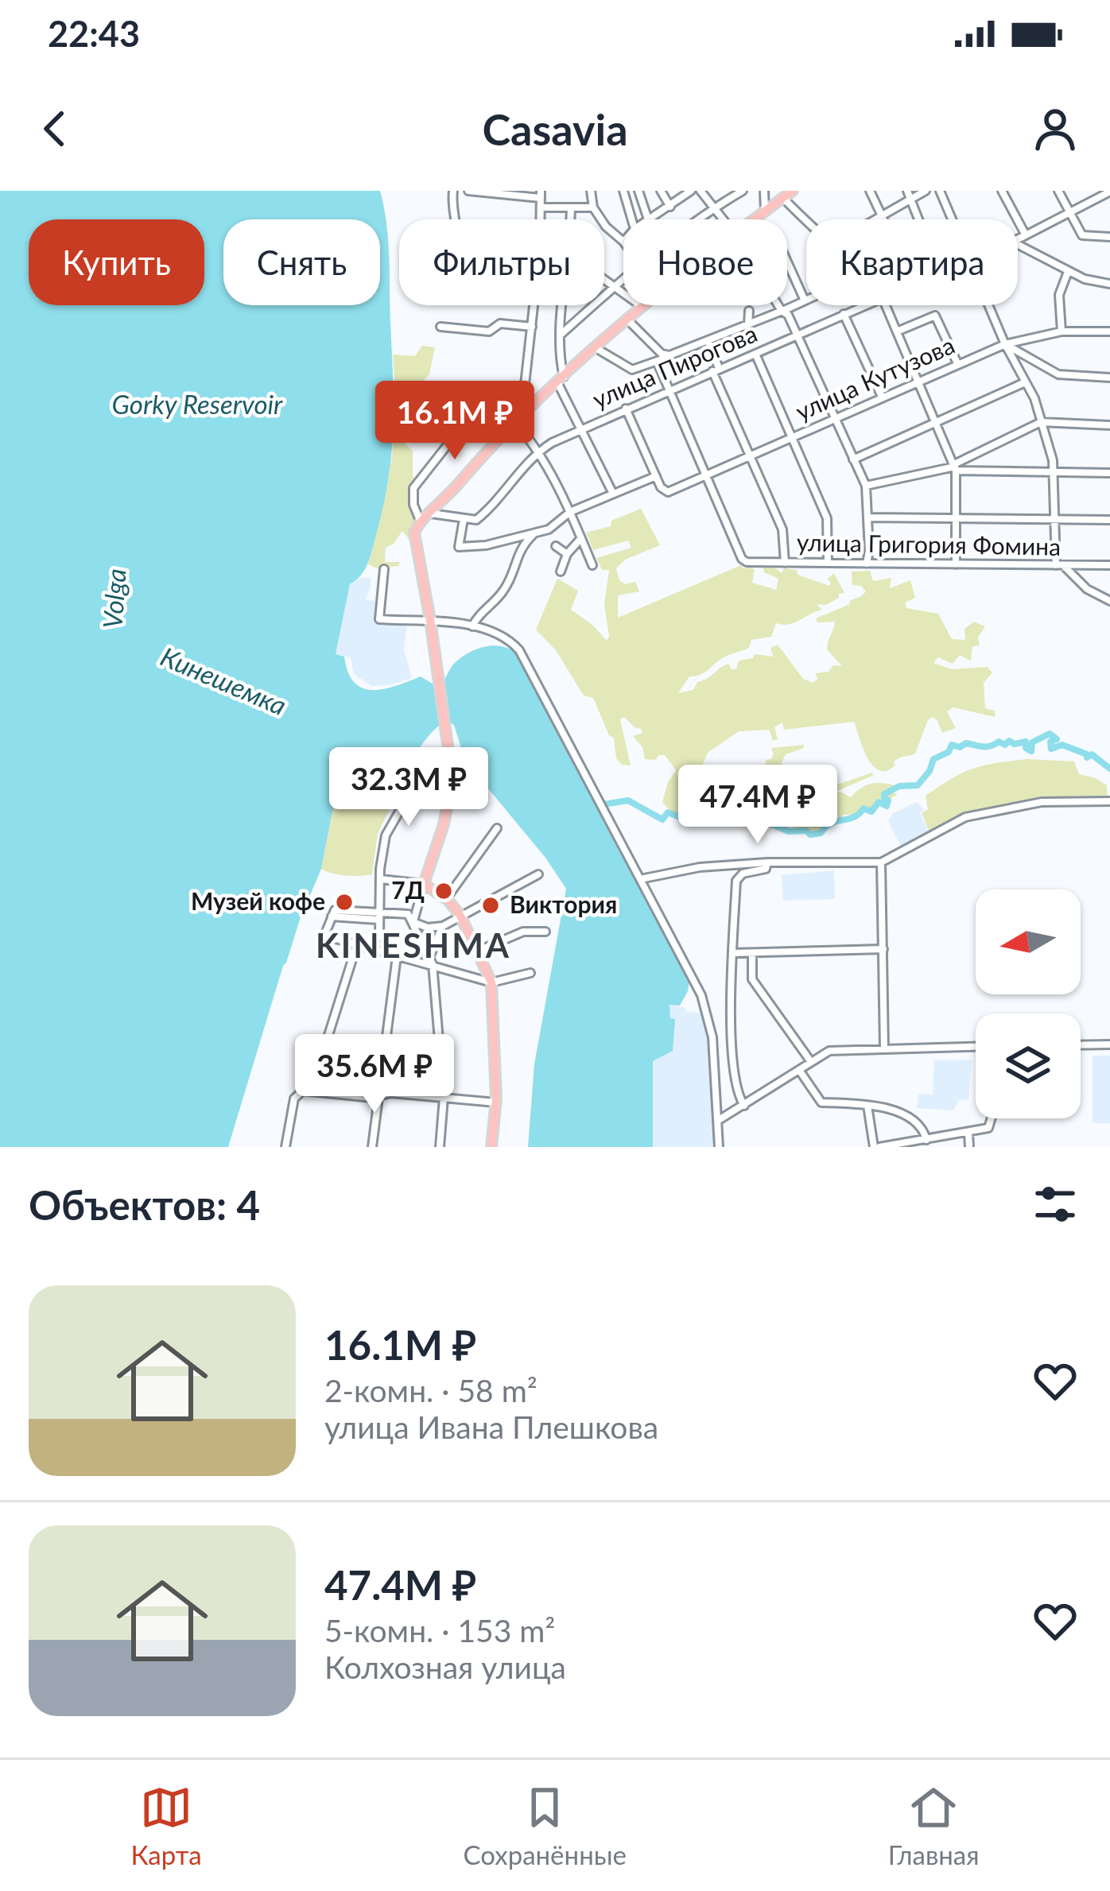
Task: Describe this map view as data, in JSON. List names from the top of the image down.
{
  "streets": {
    "street": ["улица Пирогова", "улица Кутузова", "улица Григория Фомина"]
  },
  "crossings": [
    ["улица Кутузова", "улица Григория Фомина"]
  ],
  "districts": ["KINESHMA"],
  "water": ["Gorky Reservoir", "Volga", "Кинешемка"],
  "places": ["7Д", "Музей кофе", "Виктория"],
  "north": "left",
  "page": {
    "status": "22:43",
    "header": "Casavia",
    "chip": [
      "Купить",
      "Снять",
      "Фильтры",
      "Новое",
      "Квартира"
    ],
    "price": [
      "16.1M ₽",
      "32.3M ₽",
      "47.4M ₽",
      "35.6M ₽"
    ],
    "heading": "Объектов: 4",
    "list": [
      {
        "name": "16.1M ₽",
        "note": "2-комн. · 58 m² · улица Ивана Плешкова"
      },
      {
        "name": "47.4M ₽",
        "note": "5-комн. · 153 m² · Колхозная улица"
      }
    ],
    "tabs": ["Карта", "Сохранённые", "Главная"]
  }
}
